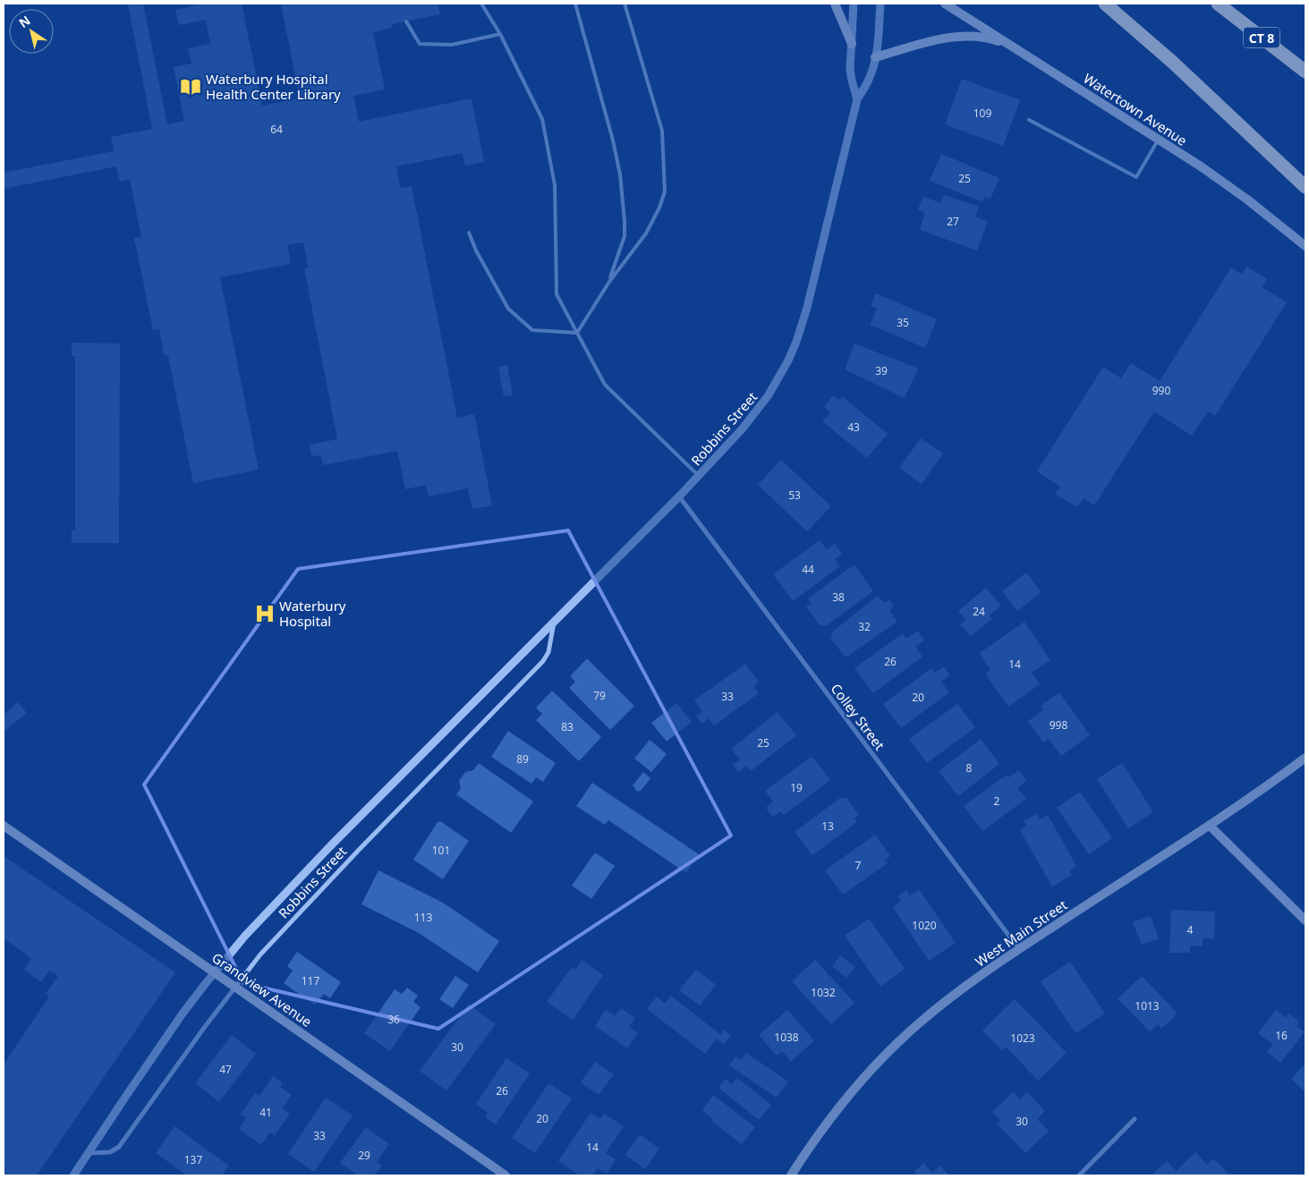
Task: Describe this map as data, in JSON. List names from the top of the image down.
{
  "streets": {
    "highway": ["CT 8"],
    "main road": ["Watertown Avenue", "West Main Street", "Grandview Avenue"],
    "street": ["Robbins Street", "Colley Street"]
  },
  "crossings": [
    ["Robbins Street", "Colley Street"],
    ["Robbins Street", "Grandview Avenue"],
    ["Colley Street", "West Main Street"]
  ],
  "places": {
    "library": ["Waterbury Hospital Health Center Library"],
    "hospital": ["Waterbury Hospital"]
  },
  "house_numbers": [
    "109",
    "64",
    "25",
    "27",
    "35",
    "39",
    "990",
    "43",
    "53",
    "44",
    "38",
    "24",
    "32",
    "26",
    "14",
    "79",
    "33",
    "20",
    "998",
    "83",
    "25",
    "89",
    "8",
    "19",
    "2",
    "13",
    "101",
    "7",
    "113",
    "1020",
    "4",
    "117",
    "1032",
    "1013",
    "36",
    "16",
    "1038",
    "1023",
    "30",
    "47",
    "26",
    "41",
    "20",
    "30",
    "33",
    "14",
    "29",
    "137"
  ],
  "north": "top left"
}
